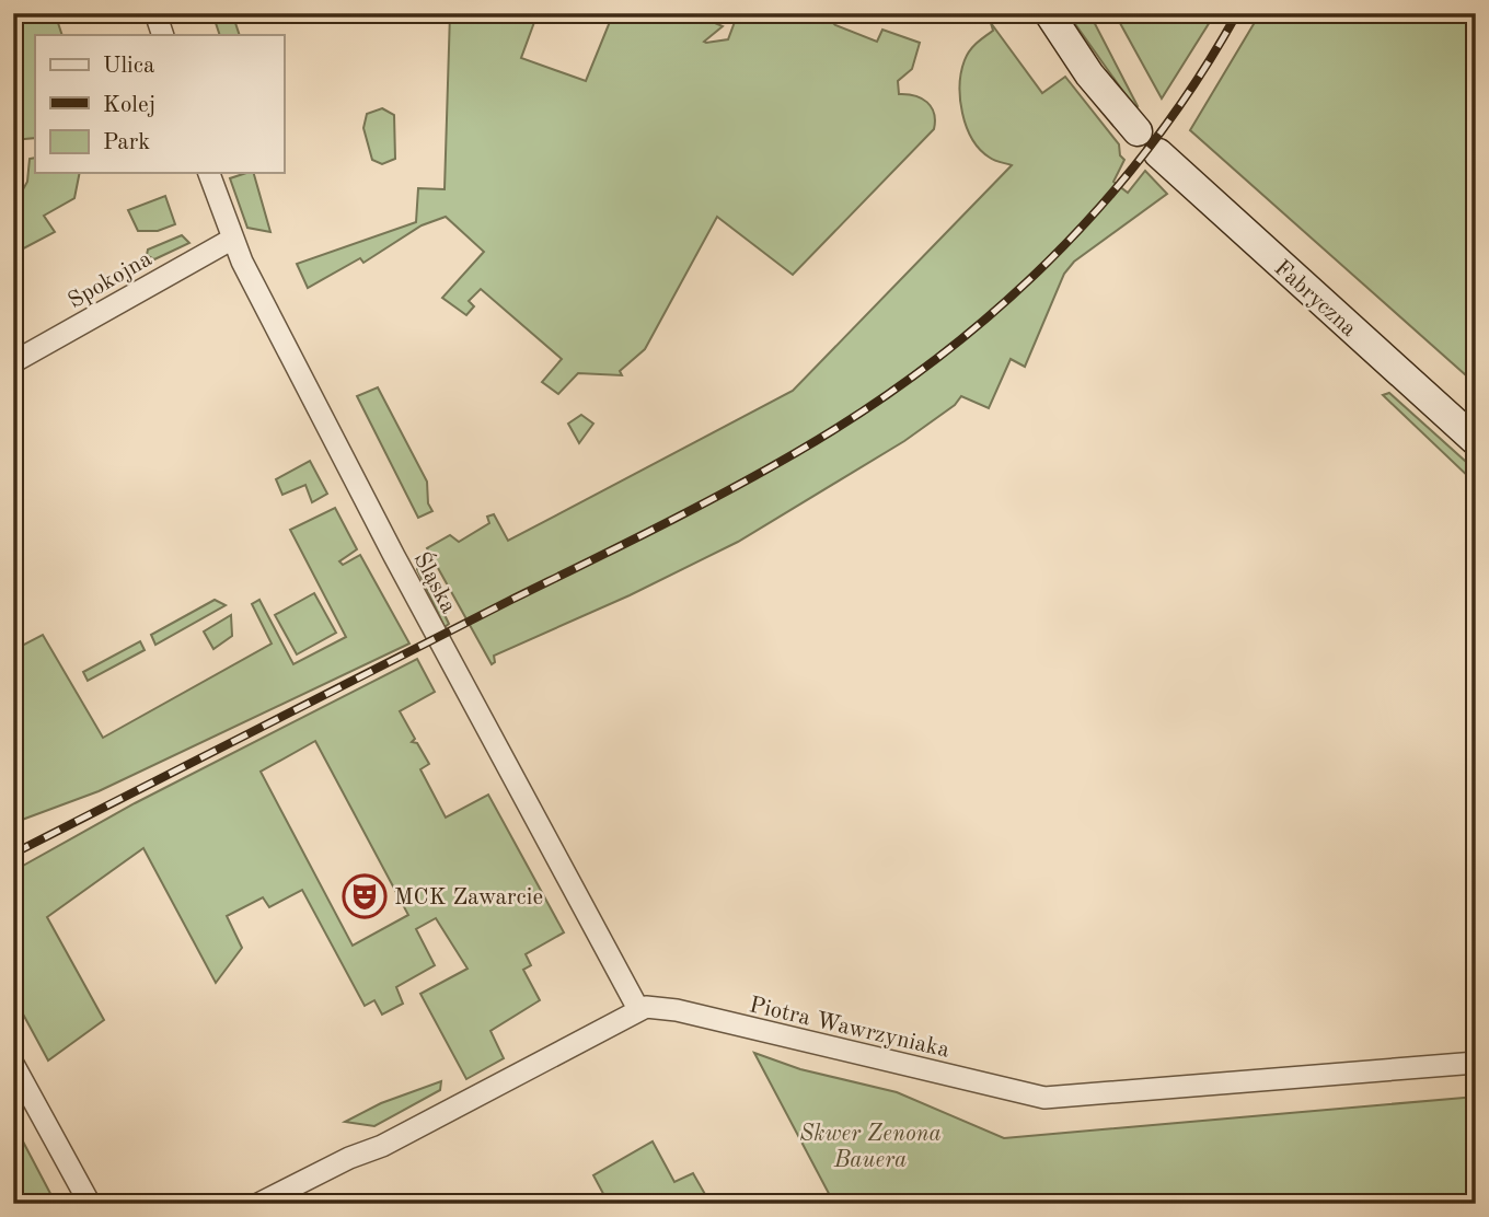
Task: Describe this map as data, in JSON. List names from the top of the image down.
{
  "streets": {
    "street": [
      "Spokojna",
      "Fabryczna",
      "Śląska",
      "Piotra Wawrzyniaka"
    ]
  },
  "crossings": [
    ["Spokojna", "Śląska"],
    ["Śląska", "Piotra Wawrzyniaka"]
  ],
  "parks": ["Skwer Zenona Bauera"],
  "places": {
    "theatre": ["MCK Zawarcie"]
  },
  "legend": ["Ulica", "Kolej", "Park"]
}
